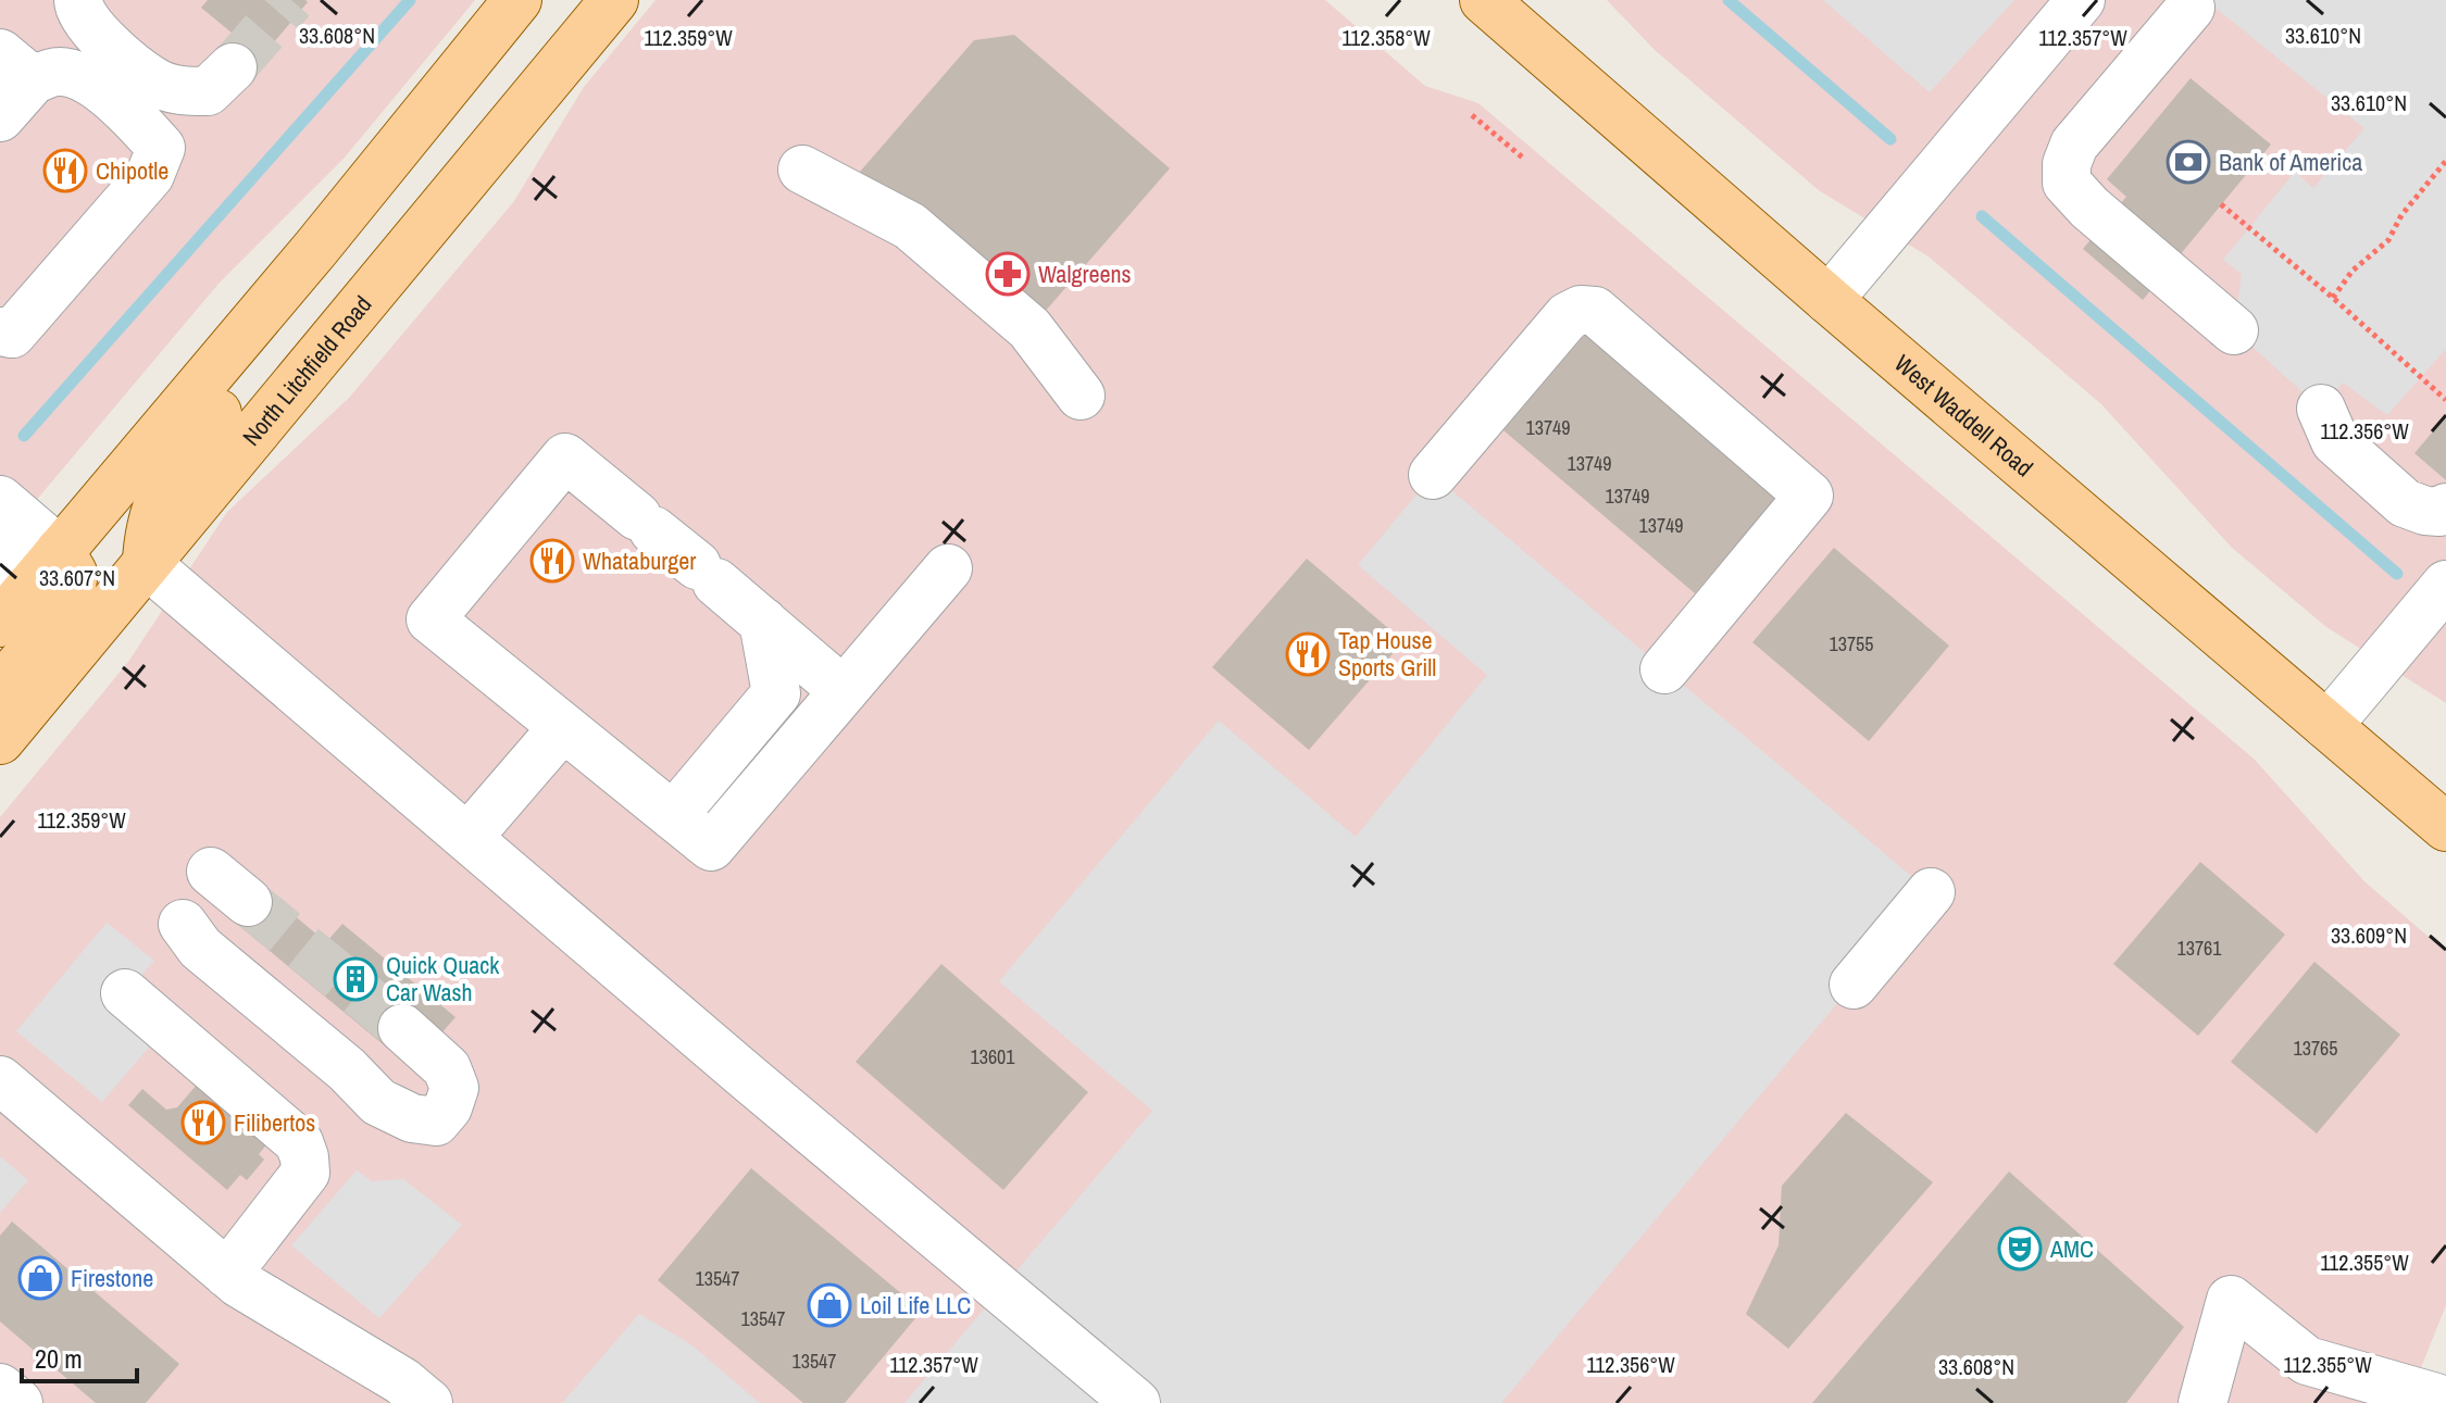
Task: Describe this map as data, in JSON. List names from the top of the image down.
{
  "streets": {
    "main road": ["North Litchfield Road", "West Waddell Road"]
  },
  "places": {
    "bank": ["Bank of America"],
    "restaurant": [
      "Chipotle",
      "Whataburger",
      "Tap House Sports Grill",
      "Filibertos"
    ],
    "pharmacy": ["Walgreens"],
    "building": ["Quick Quack Car Wash"],
    "theatre": ["AMC"],
    "shop": ["Firestone", "Loil Life LLC"]
  },
  "house_numbers": [
    "13749",
    "13749",
    "13749",
    "13749",
    "13755",
    "13761",
    "13765",
    "13601",
    "13547",
    "13547",
    "13547"
  ],
  "scale_bar": "20 m",
  "coordinates": [
    "33.608°N",
    "33.610°N",
    "112.359°W",
    "112.358°W",
    "112.357°W",
    "112.356°W",
    "33.607°N",
    "33.609°N",
    "112.355°W"
  ]
}
